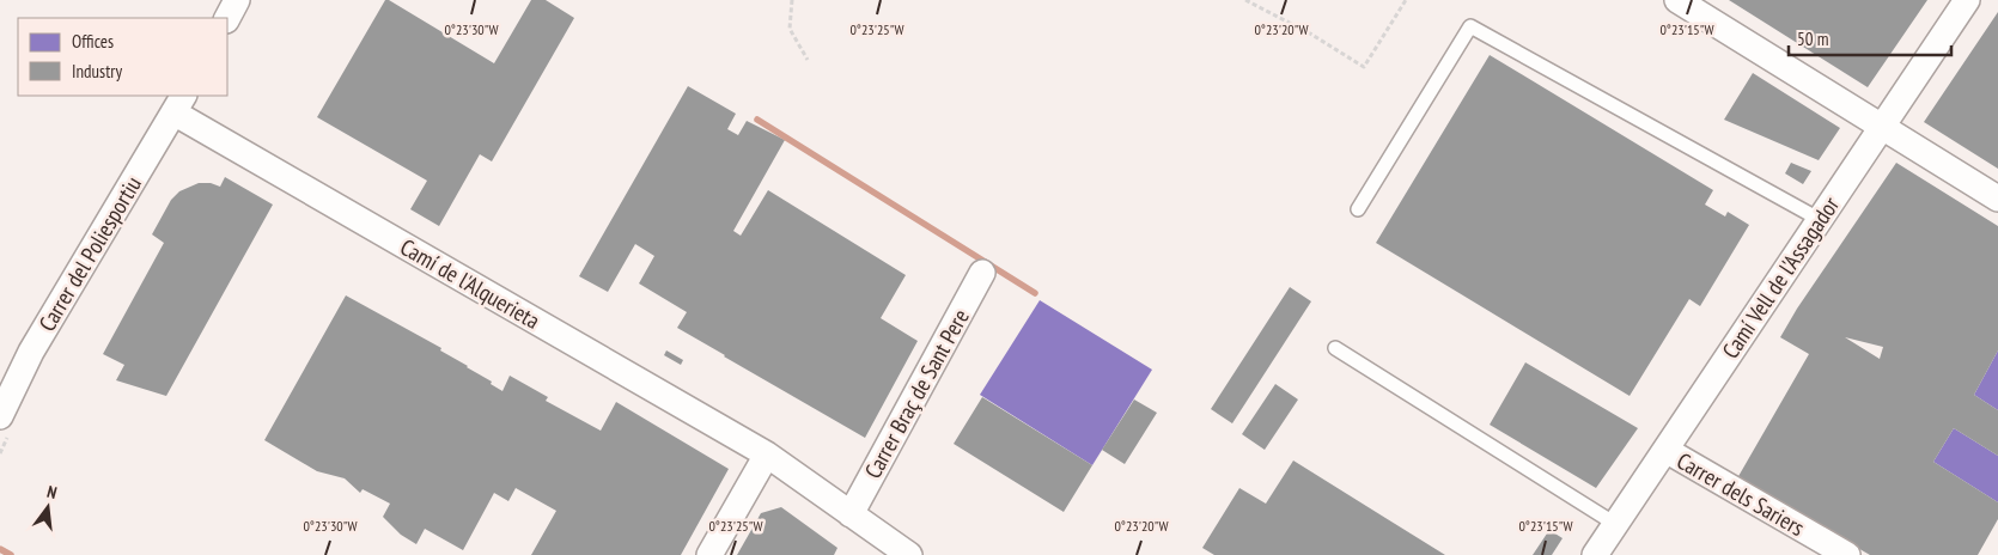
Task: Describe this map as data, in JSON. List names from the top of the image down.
{
  "streets": {
    "street": [
      "Carrer del Poliesportiu",
      "Camí Vell de l'Assagador",
      "Camí de l'Alquerieta",
      "Carrer Braç de Sant Pere",
      "Carrer dels Sariers"
    ]
  },
  "crossings": [
    ["Carrer del Poliesportiu", "Camí de l'Alquerieta"],
    ["Camí Vell de l'Assagador", "Carrer dels Sariers"],
    ["Camí de l'Alquerieta", "Carrer Braç de Sant Pere"]
  ],
  "legend": ["Offices", "Industry"],
  "scale_bar": "50 m",
  "north": "top",
  "coordinates": [
    "0°23'30\"W",
    "0°23'25\"W",
    "0°23'20\"W",
    "0°23'15\"W"
  ]
}
